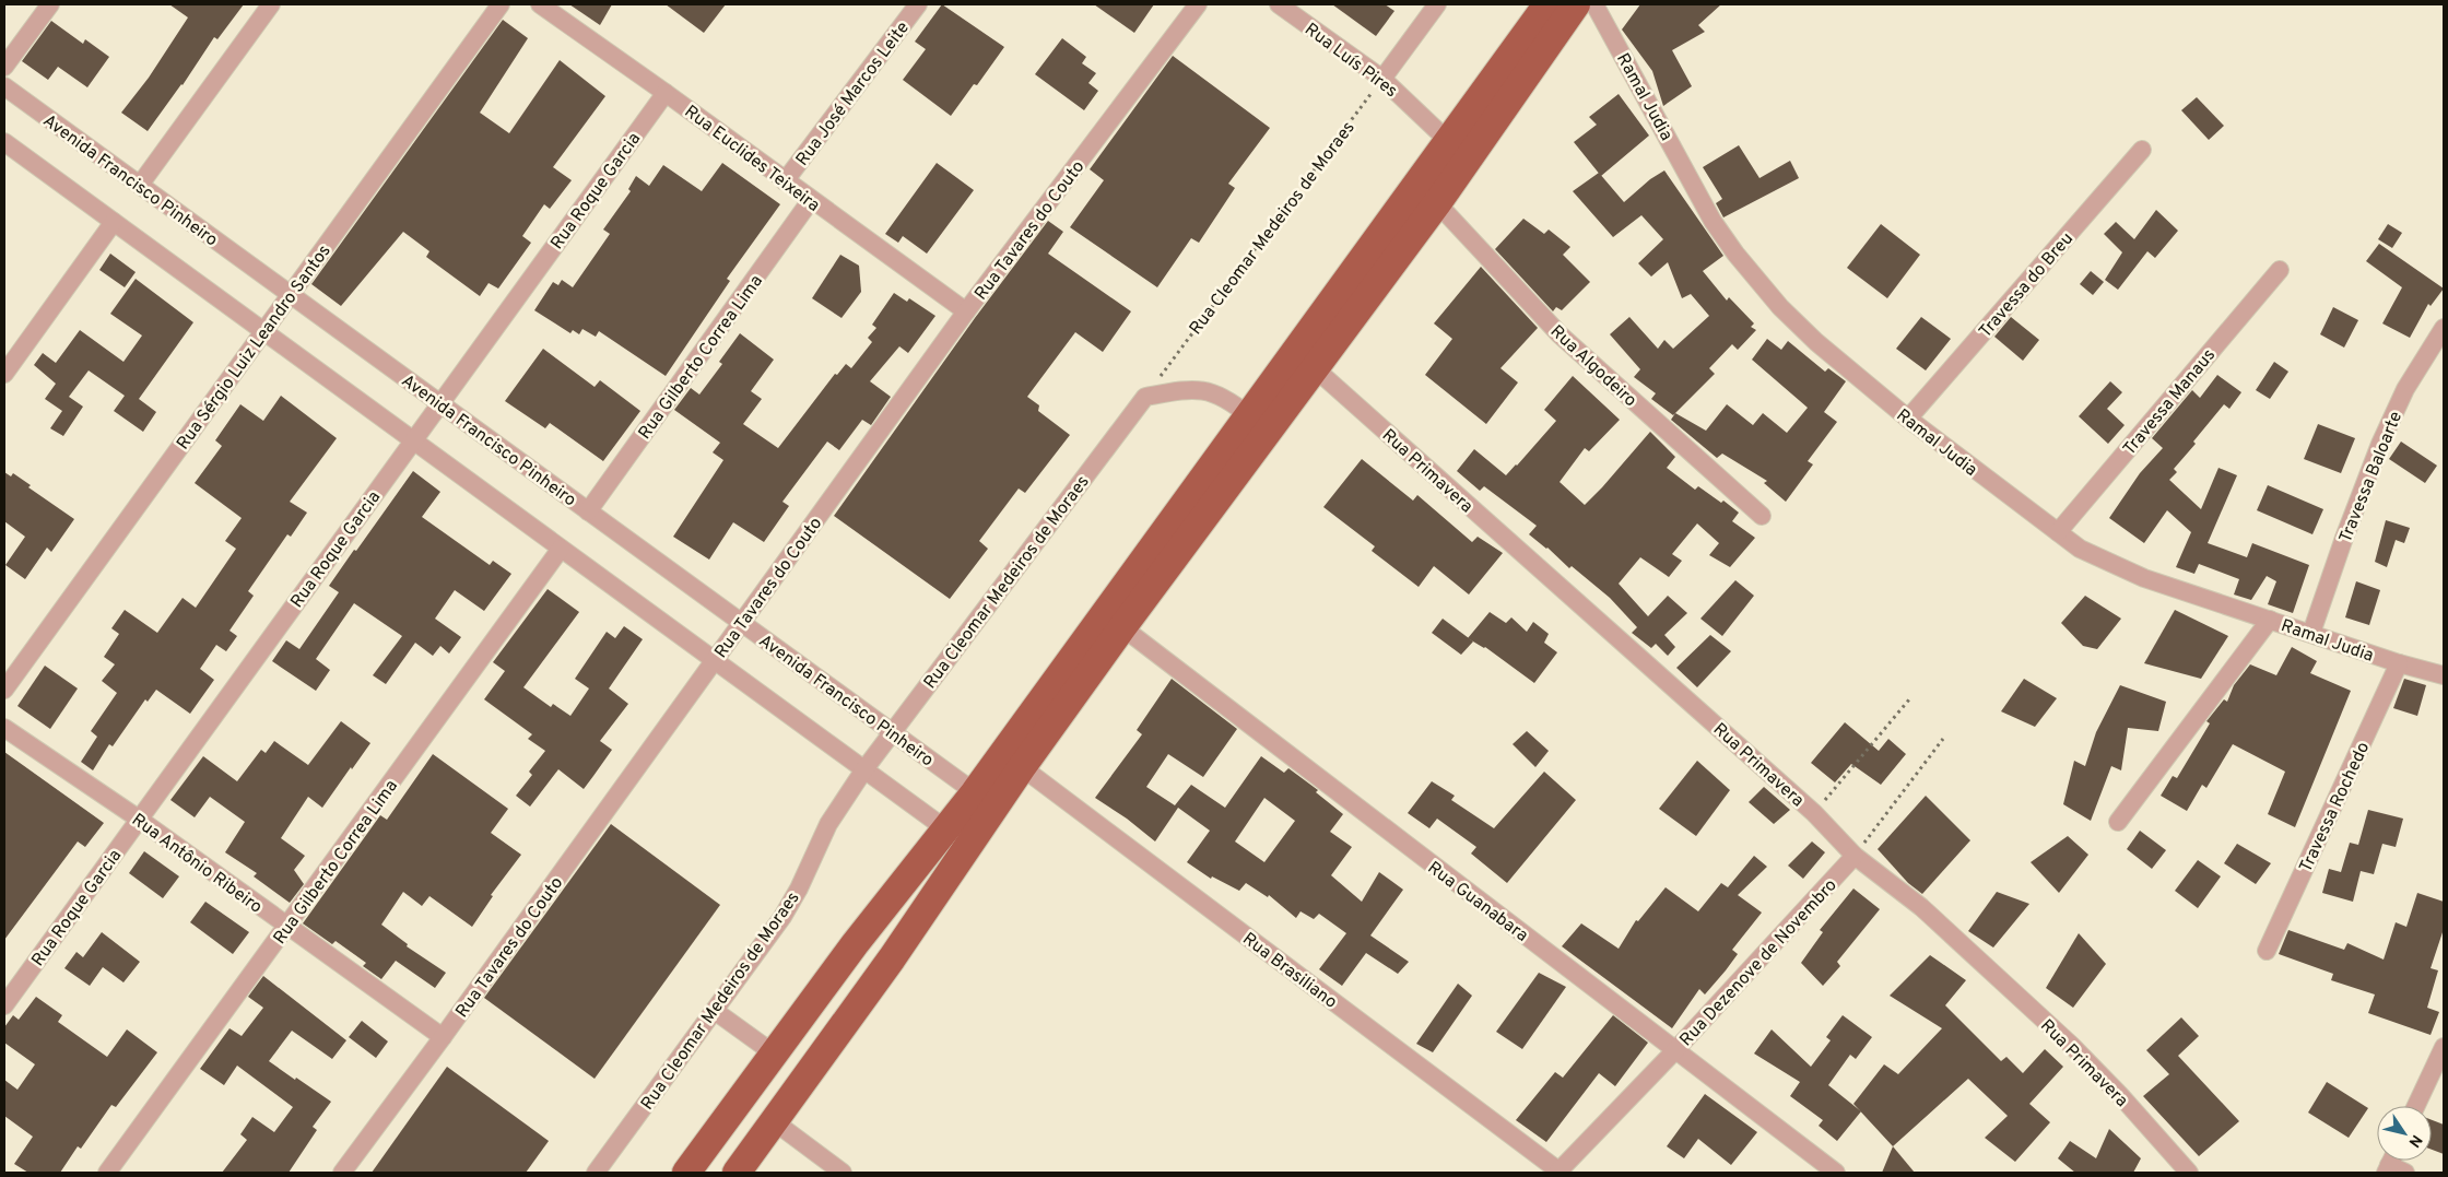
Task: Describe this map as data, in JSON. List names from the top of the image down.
{
  "streets": {
    "street": [
      "Rua Luís Pires",
      "Rua José Marcos Leite",
      "Ramal Judia",
      "Rua Euclides Teixeira",
      "Avenida Francisco Pinheiro",
      "Rua Roque Garcia",
      "Rua Cleomar Medeiros de Moraes",
      "Rua Tavares do Couto",
      "Travessa do Breu",
      "Rua Sérgio Luiz Leandro Santos",
      "Rua Gilberto Correa Lima",
      "Rua Algodeiro",
      "Travessa Manaus",
      "Rua Primavera",
      "Travessa Baloarte",
      "Travessa Rochedo",
      "Rua Antônio Ribeiro",
      "Rua Guanabara",
      "Rua Dezenove de Novembro",
      "Rua Brasiliano"
    ]
  },
  "crossings": [
    ["Rua Luís Pires", "Rua Cleomar Medeiros de Moraes"],
    ["Rua José Marcos Leite", "Rua Euclides Teixeira"],
    ["Ramal Judia", "Travessa do Breu"],
    ["Ramal Judia", "Travessa Manaus"],
    ["Ramal Judia", "Travessa Baloarte"],
    ["Ramal Judia", "Travessa Rochedo"],
    ["Rua Euclides Teixeira", "Rua Roque Garcia"],
    ["Rua Euclides Teixeira", "Rua Tavares do Couto"],
    ["Rua Euclides Teixeira", "Rua Gilberto Correa Lima"],
    ["Avenida Francisco Pinheiro", "Rua Roque Garcia"],
    ["Avenida Francisco Pinheiro", "Rua Cleomar Medeiros de Moraes"],
    ["Avenida Francisco Pinheiro", "Rua Tavares do Couto"],
    ["Avenida Francisco Pinheiro", "Rua Sérgio Luiz Leandro Santos"],
    ["Avenida Francisco Pinheiro", "Rua Gilberto Correa Lima"],
    ["Rua Roque Garcia", "Rua Antônio Ribeiro"],
    ["Rua Tavares do Couto", "Rua Antônio Ribeiro"],
    ["Rua Gilberto Correa Lima", "Rua Antônio Ribeiro"],
    ["Rua Primavera", "Rua Dezenove de Novembro"],
    ["Rua Guanabara", "Rua Dezenove de Novembro"],
    ["Rua Dezenove de Novembro", "Rua Brasiliano"]
  ],
  "north": "bottom right"
}
